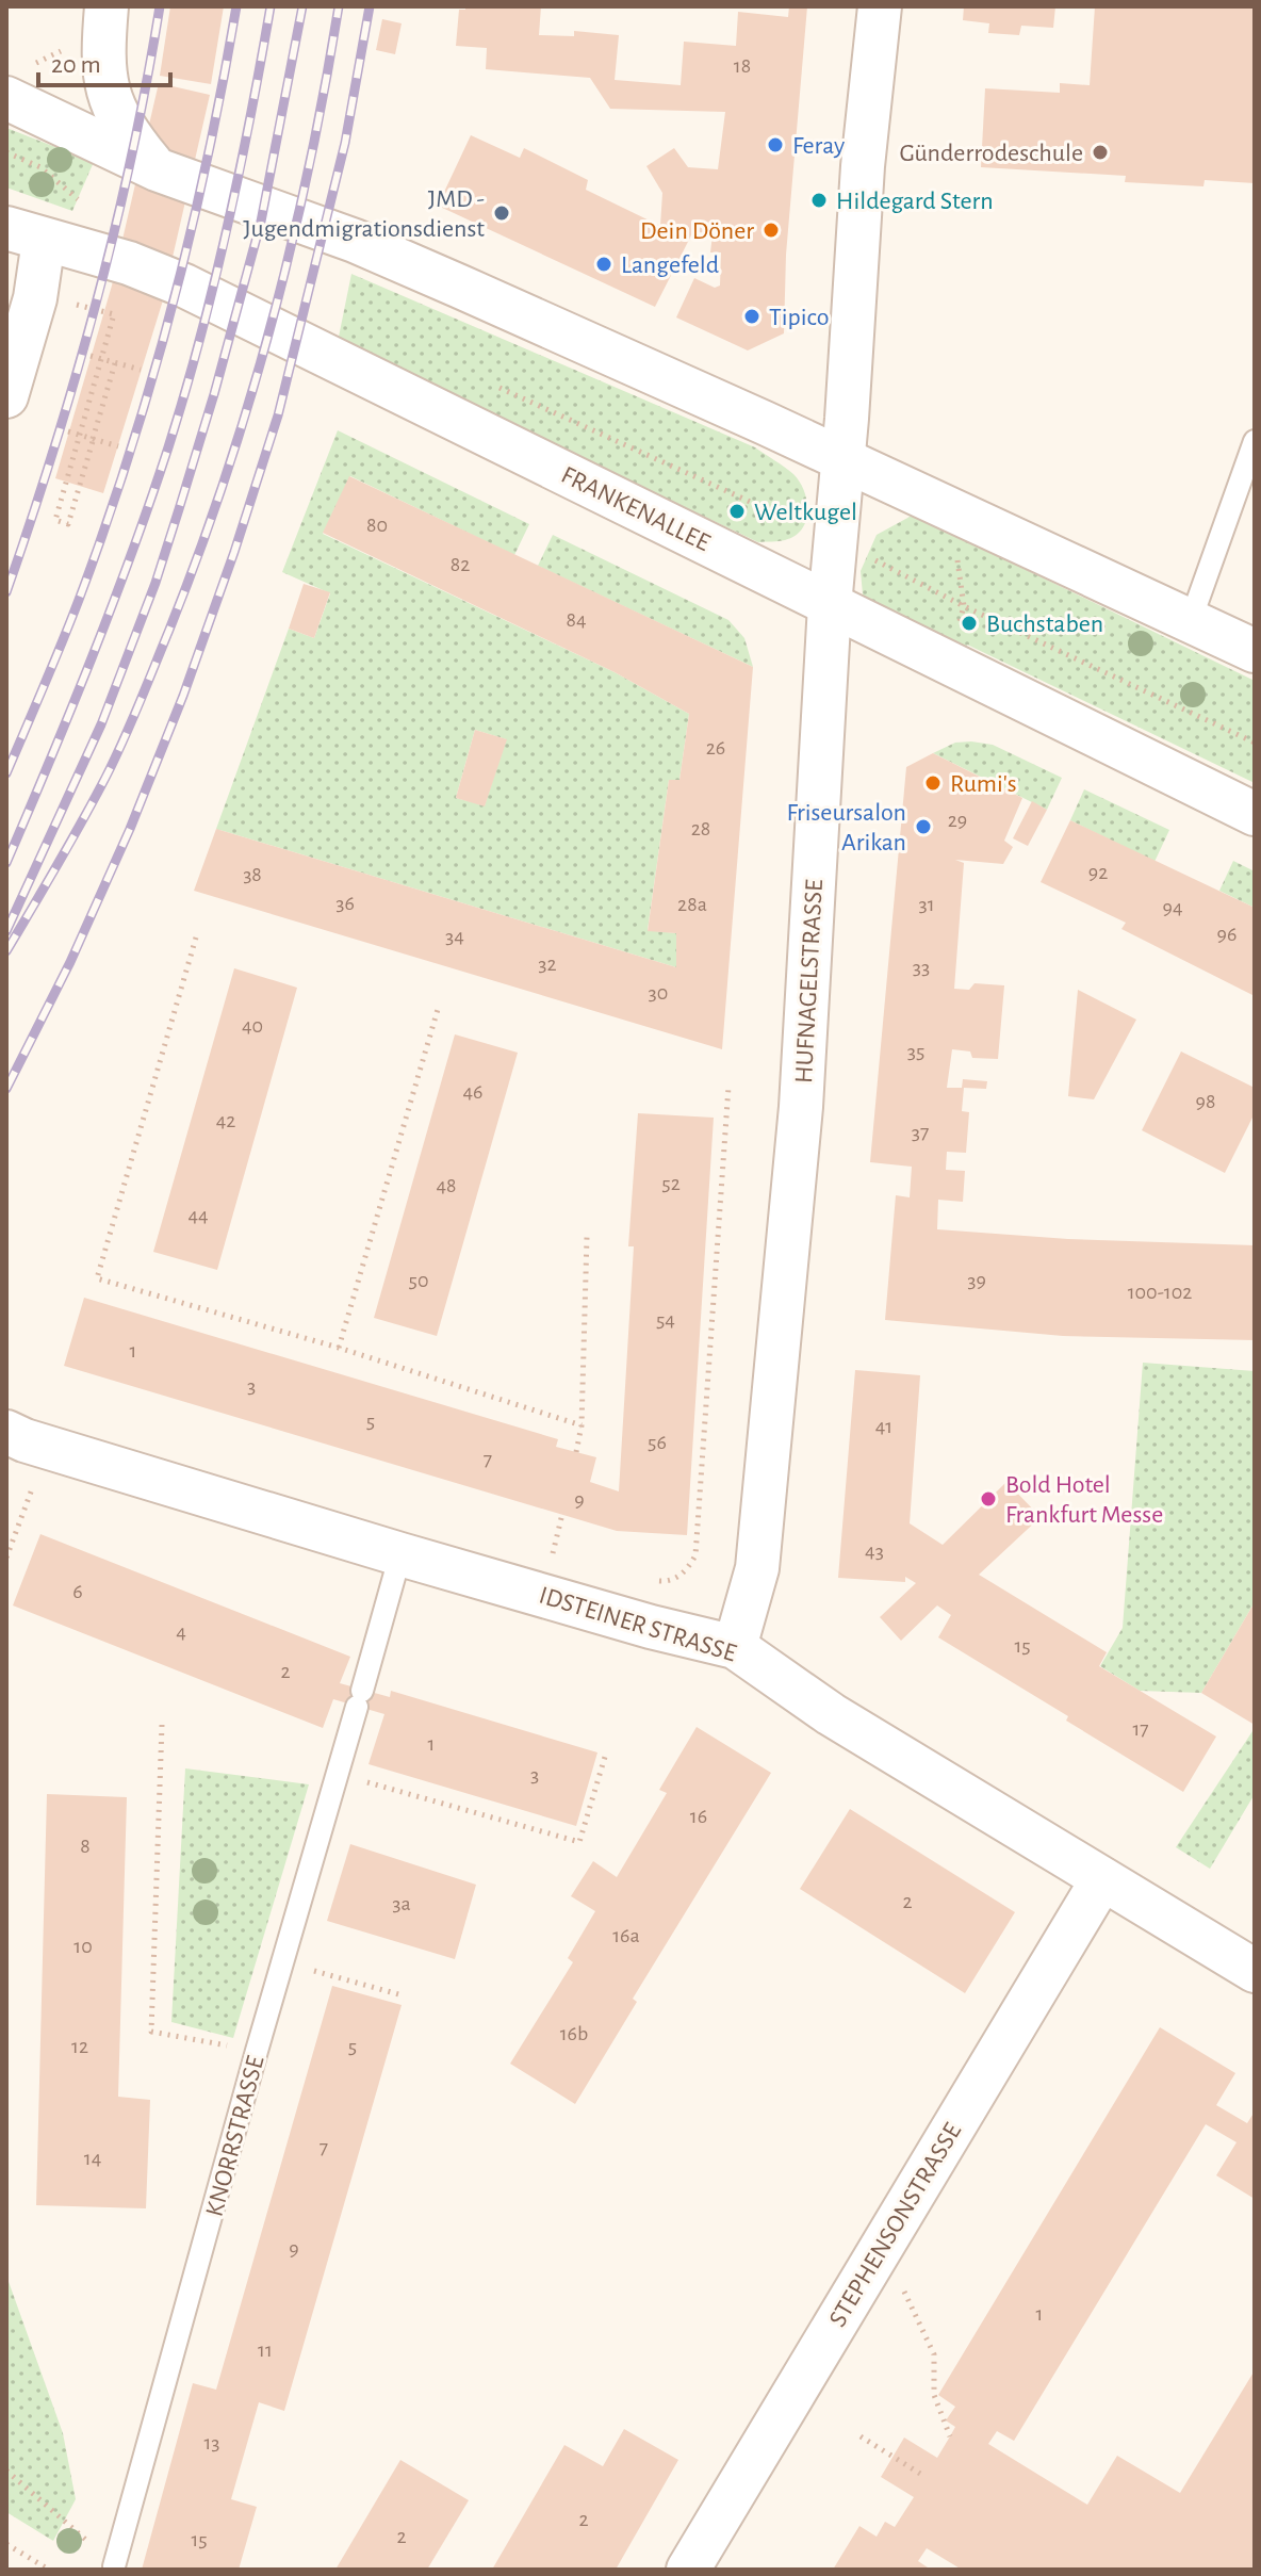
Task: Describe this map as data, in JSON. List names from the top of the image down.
{
  "streets": {
    "street": [
      "FRANKENALLEE",
      "HUFNAGELSTRASSE",
      "IDSTEINER STRASSE",
      "STEPHENSONSTRASSE"
    ],
    "lane": ["KNORRSTRASSE"]
  },
  "crossings": [
    ["FRANKENALLEE", "HUFNAGELSTRASSE"],
    ["HUFNAGELSTRASSE", "IDSTEINER STRASSE"],
    ["IDSTEINER STRASSE", "KNORRSTRASSE"],
    ["IDSTEINER STRASSE", "STEPHENSONSTRASSE"]
  ],
  "places": [
    "Feray",
    "Günderrodeschule",
    "Hildegard Stern",
    "JMD - Jugendmigrationsdienst",
    "Dein Döner",
    "Langefeld",
    "Tipico",
    "Weltkugel",
    "Buchstaben",
    "Rumi's",
    "Friseursalon Arikan",
    "Bold Hotel Frankfurt Messe"
  ],
  "house_numbers": [
    "18",
    "80",
    "82",
    "84",
    "26",
    "29",
    "28",
    "92",
    "38",
    "36",
    "28a",
    "31",
    "94",
    "96",
    "34",
    "32",
    "33",
    "30",
    "40",
    "35",
    "46",
    "98",
    "42",
    "37",
    "52",
    "48",
    "44",
    "50",
    "39",
    "100-102",
    "54",
    "1",
    "3",
    "5",
    "41",
    "56",
    "7",
    "9",
    "43",
    "6",
    "4",
    "15",
    "2",
    "17",
    "1",
    "3",
    "16",
    "8",
    "2",
    "3a",
    "16a",
    "10",
    "16b",
    "12",
    "5",
    "7",
    "14",
    "9",
    "1",
    "11",
    "13",
    "2",
    "2",
    "15"
  ],
  "scale_bar": "20 m"
}
